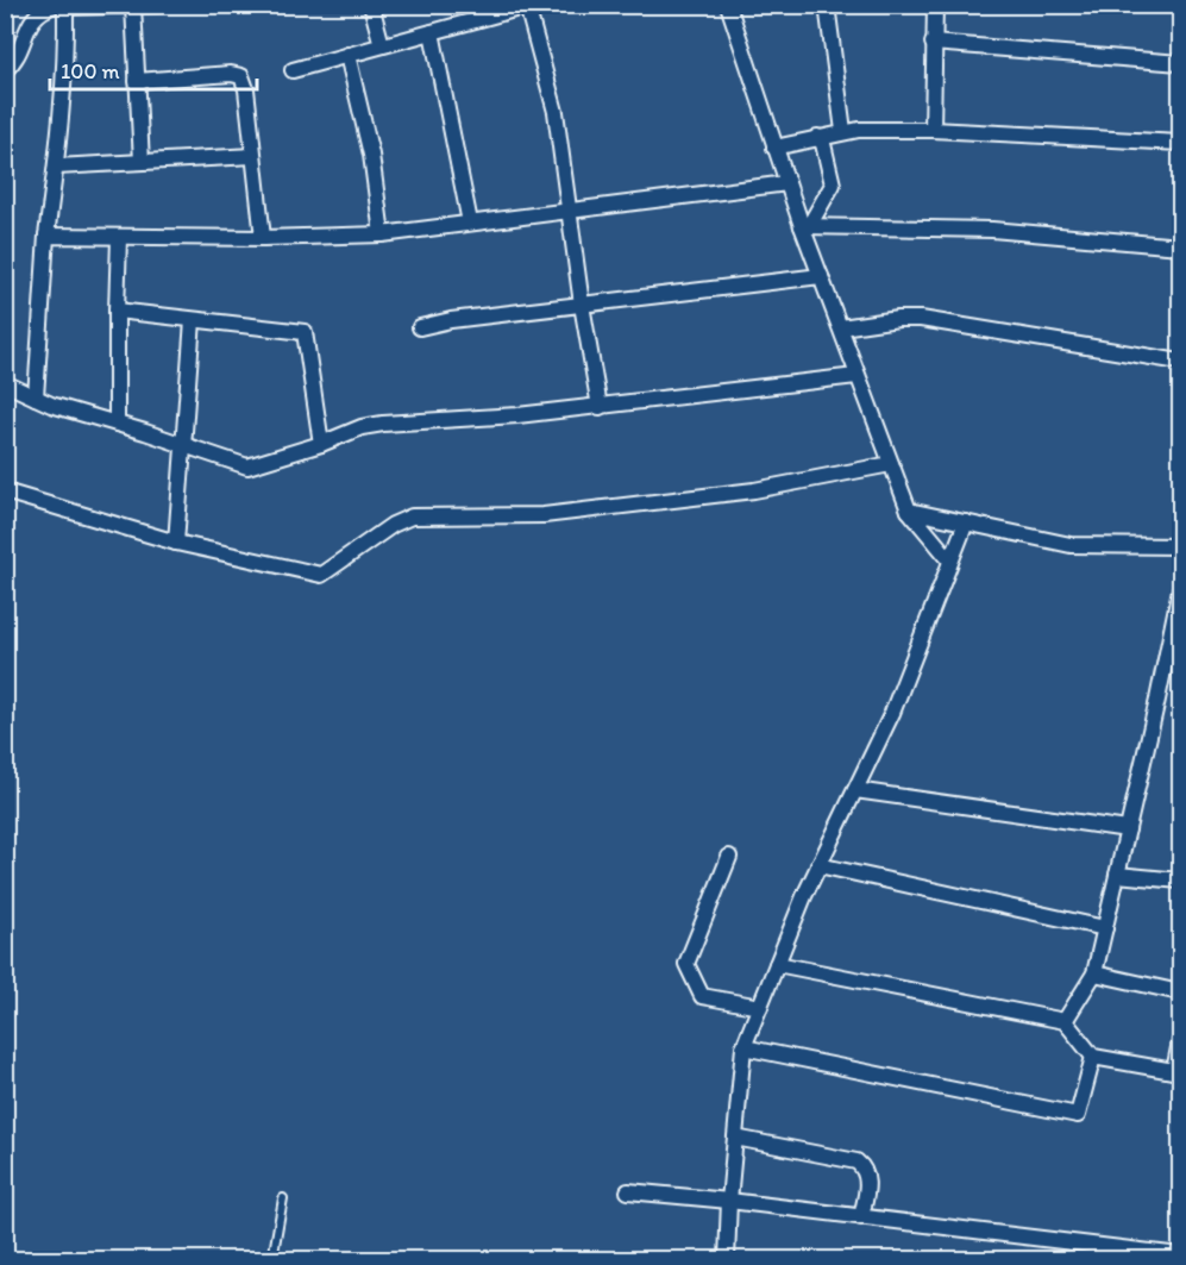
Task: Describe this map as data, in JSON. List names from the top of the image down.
{
  "scale_bar": "100 m"
}
